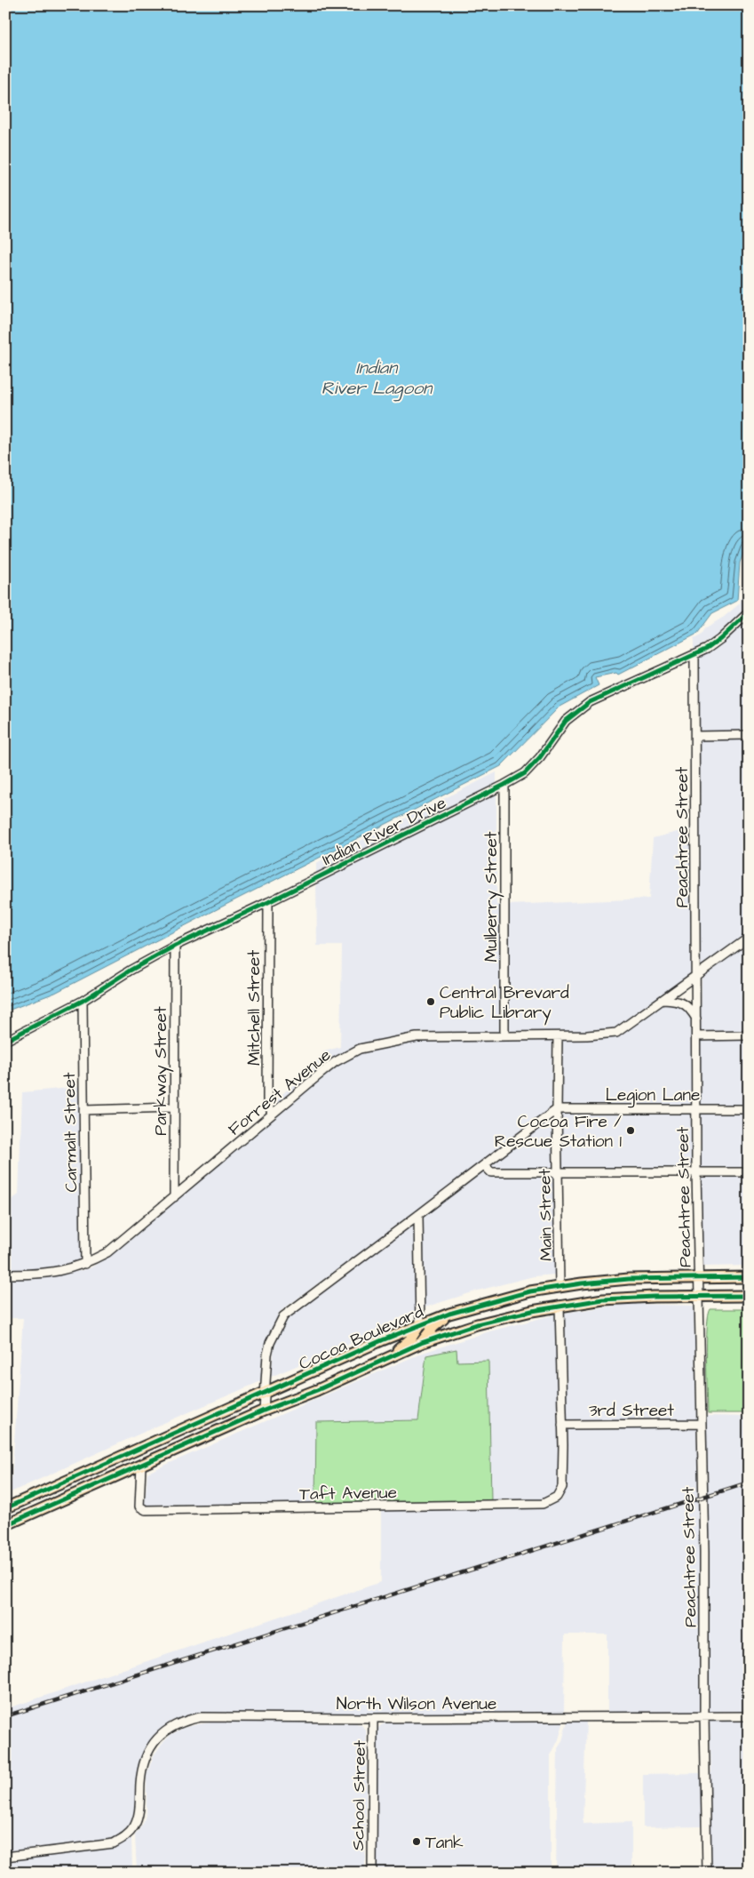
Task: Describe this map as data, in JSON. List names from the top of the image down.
{
  "streets": {
    "main road": ["Cocoa Boulevard"],
    "street": [
      "Indian River Drive",
      "Peachtree Street",
      "Mulberry Street",
      "Mitchell Street",
      "Parkway Street",
      "Forrest Avenue",
      "Legion Lane",
      "Carmalt Street",
      "Main Street",
      "3rd Street",
      "Taft Avenue",
      "North Wilson Avenue",
      "School Street"
    ]
  },
  "crossings": [
    ["Indian River Drive", "Peachtree Street"],
    ["Indian River Drive", "Mulberry Street"],
    ["Indian River Drive", "Mitchell Street"],
    ["Indian River Drive", "Parkway Street"],
    ["Indian River Drive", "Carmalt Street"],
    ["Peachtree Street", "Forrest Avenue"],
    ["Peachtree Street", "Legion Lane"],
    ["Peachtree Street", "Cocoa Boulevard"],
    ["Peachtree Street", "3rd Street"],
    ["Peachtree Street", "North Wilson Avenue"],
    ["Mulberry Street", "Forrest Avenue"],
    ["Mitchell Street", "Forrest Avenue"],
    ["Parkway Street", "Forrest Avenue"],
    ["Forrest Avenue", "Carmalt Street"],
    ["Forrest Avenue", "Main Street"],
    ["Legion Lane", "Main Street"],
    ["Main Street", "Cocoa Boulevard"],
    ["Cocoa Boulevard", "Taft Avenue"],
    ["3rd Street", "Taft Avenue"],
    ["North Wilson Avenue", "School Street"]
  ],
  "water": ["Indian River Lagoon"],
  "places": ["Central Brevard Public Library", "Cocoa Fire / Rescue Station 1", "Tank"]
}
